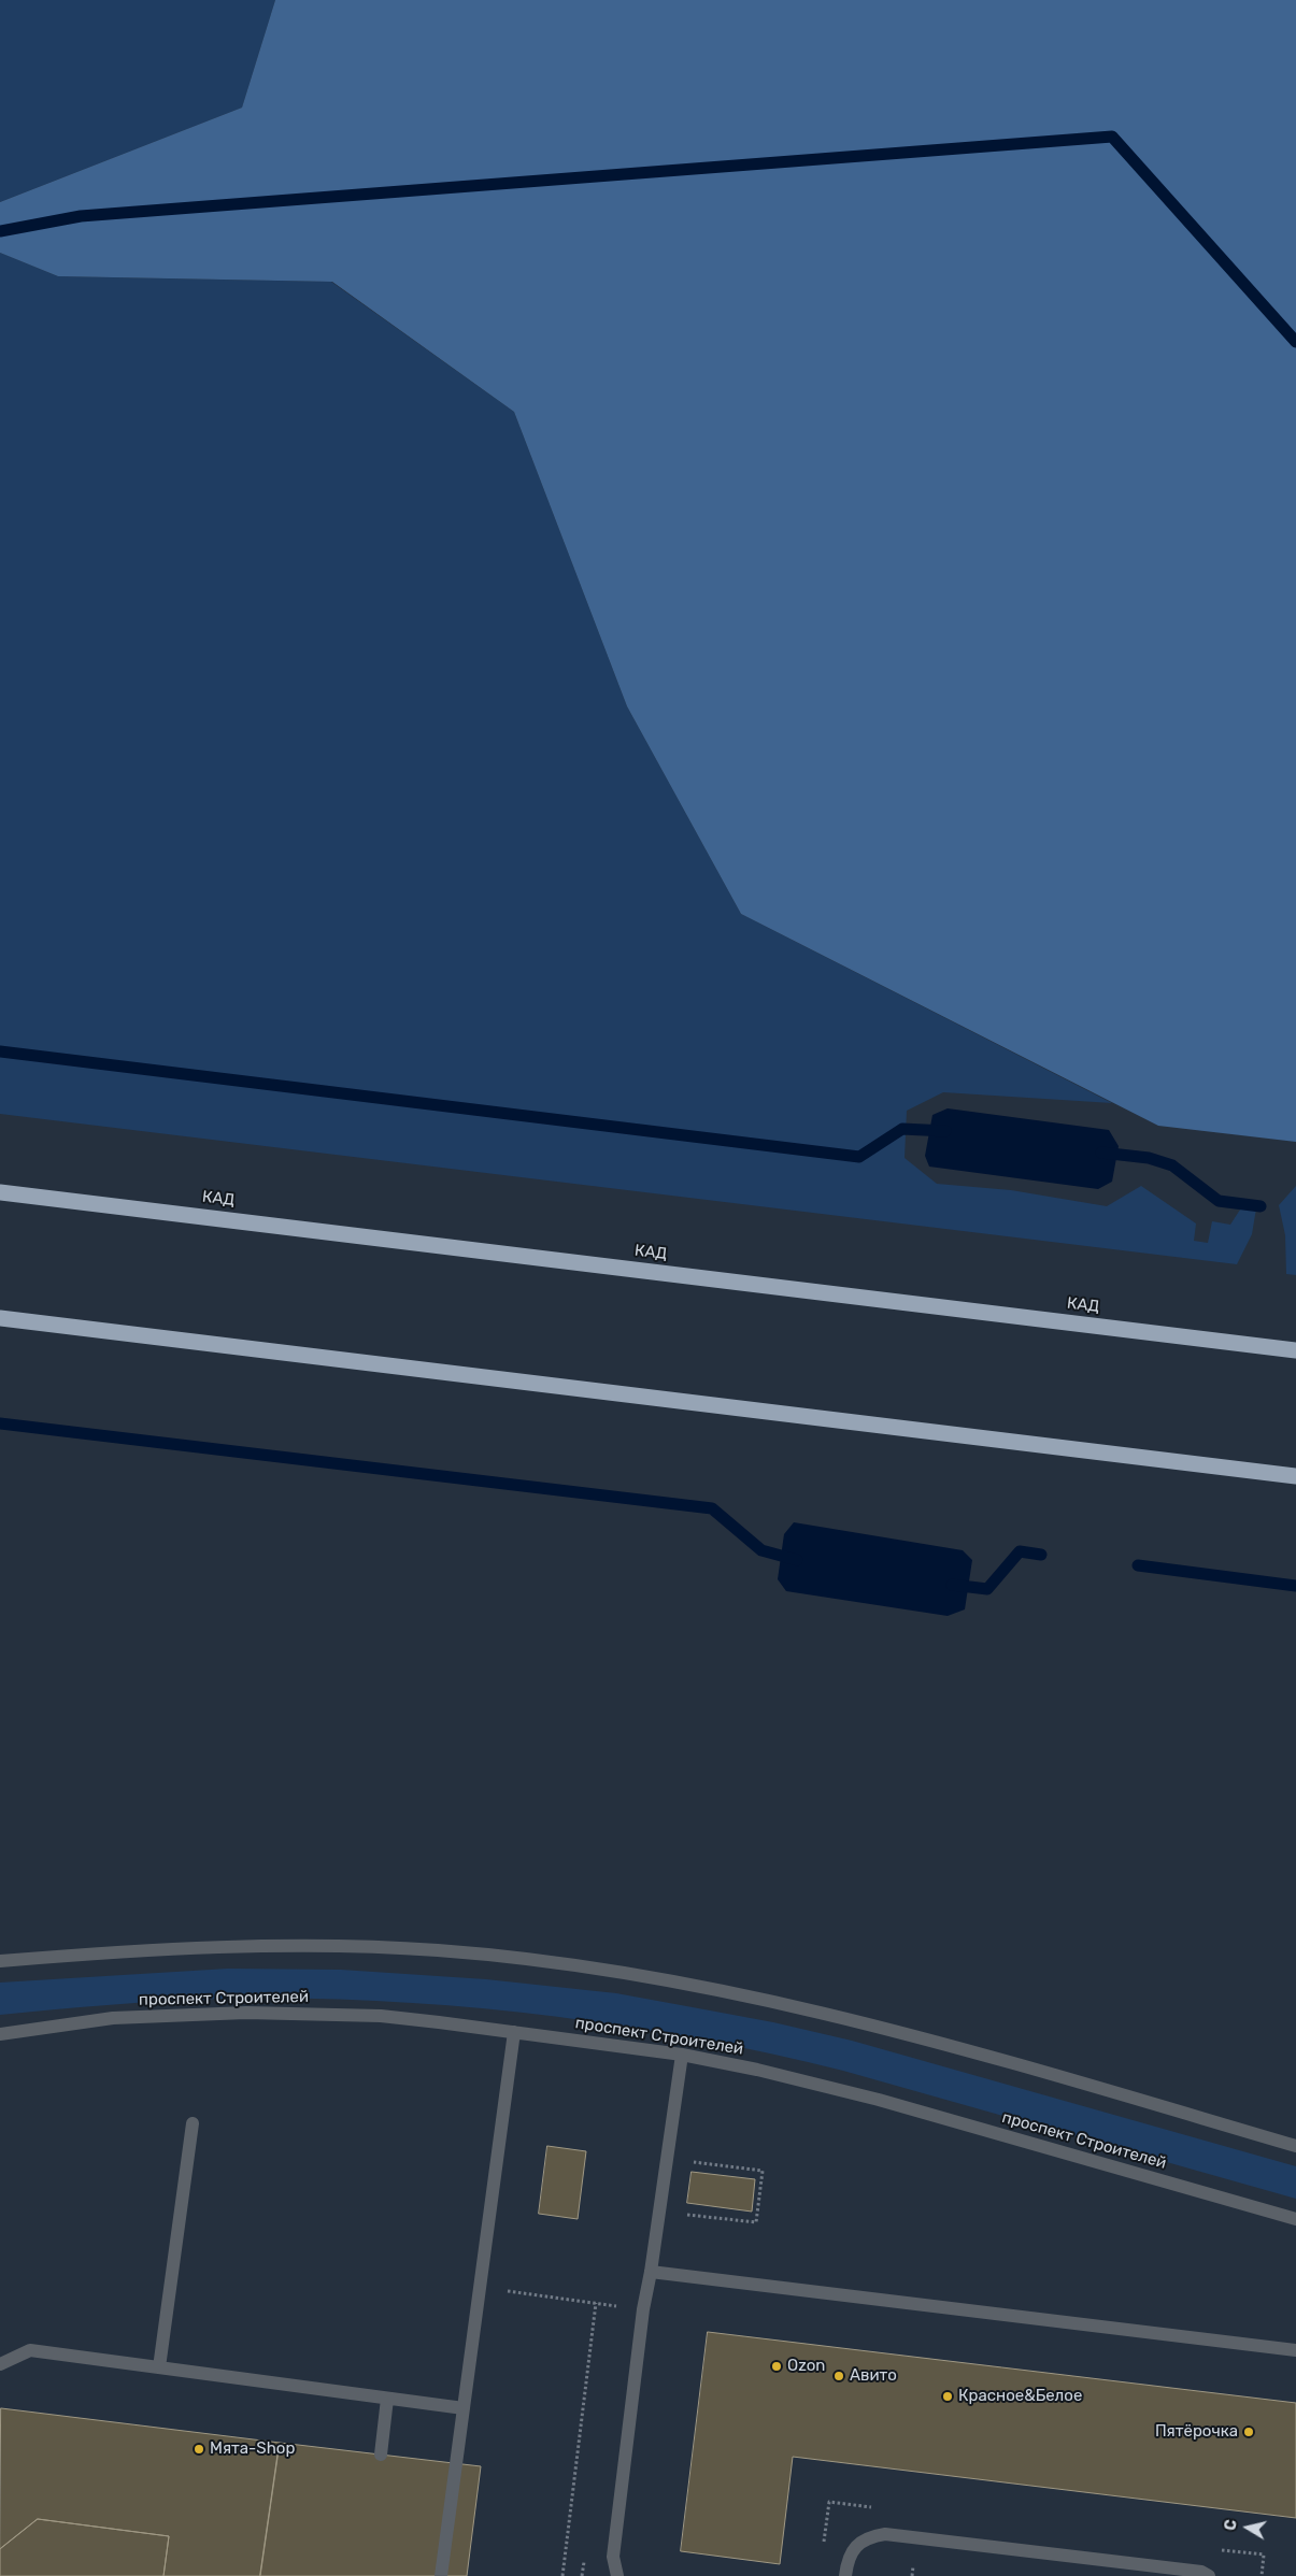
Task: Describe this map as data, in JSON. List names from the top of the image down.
{
  "streets": {
    "highway": ["КАД"],
    "street": ["проспект Строителей"]
  },
  "places": [
    "Ozon",
    "Авито",
    "Красное&Белое",
    "Пятёрочка",
    "Мята-Shop"
  ],
  "north": "left"
}
